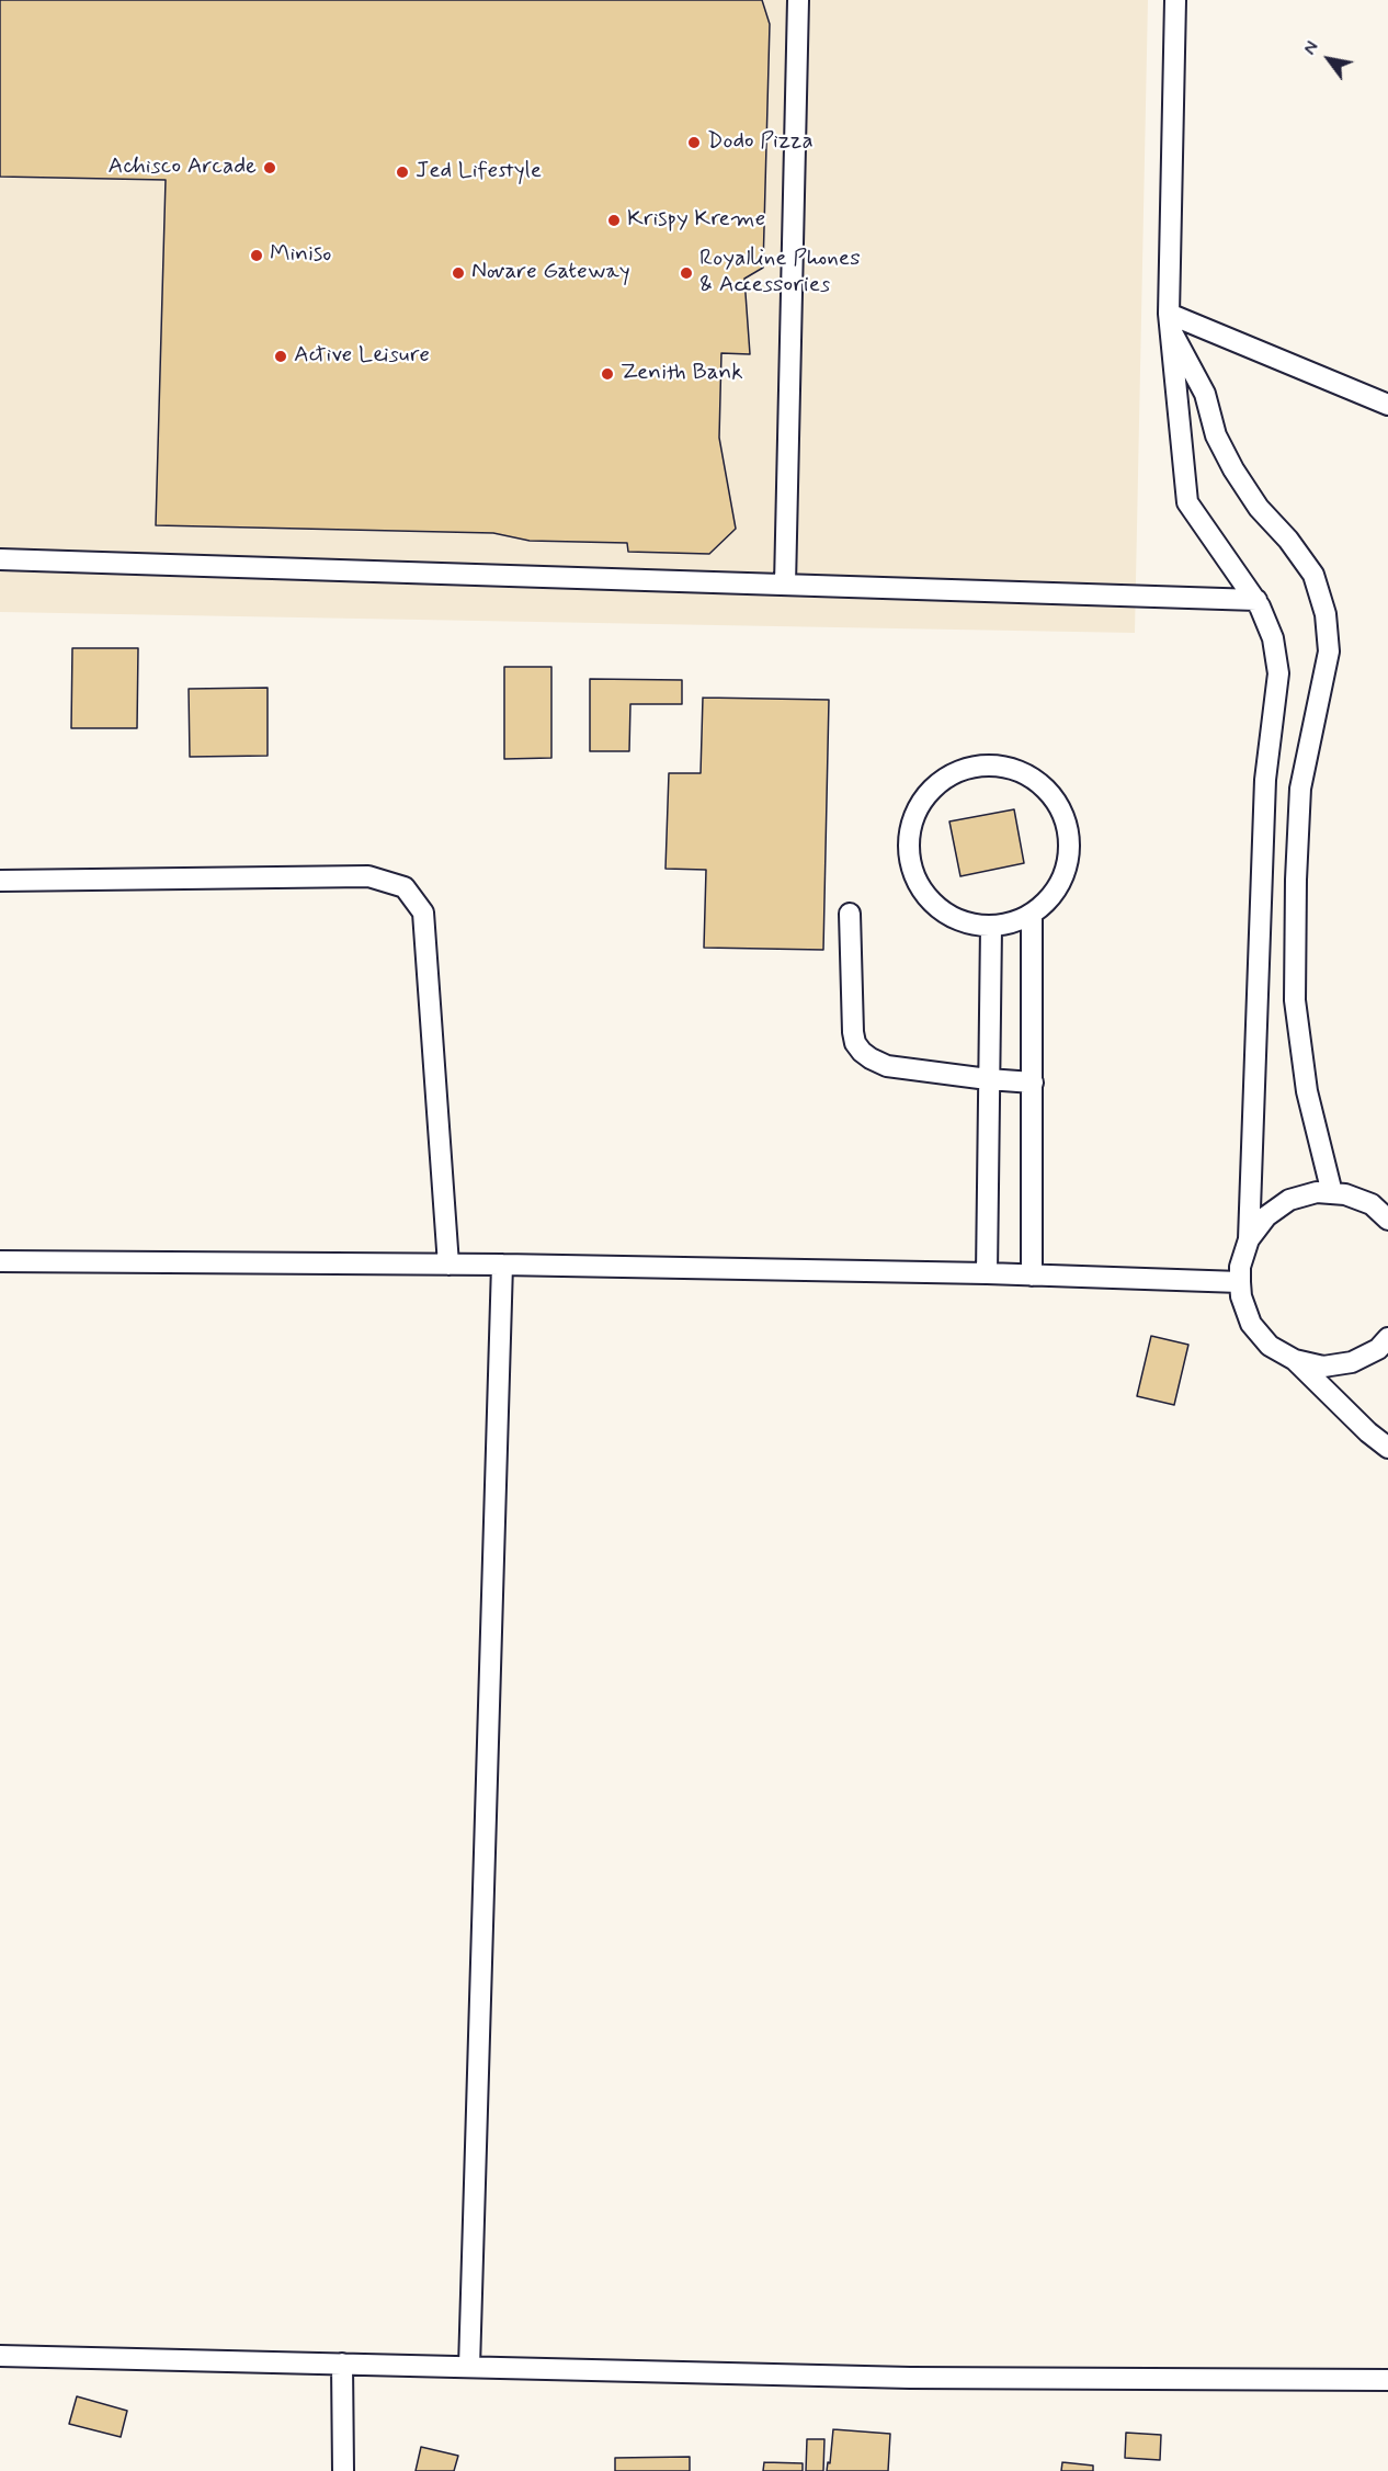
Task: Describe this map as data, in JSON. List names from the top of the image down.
{
  "places": [
    "Dodo Pizza",
    "Achisco Arcade",
    "Jed Lifestyle",
    "Krispy Kreme",
    "Miniso",
    "Novare Gateway",
    "Royalline Phones & Accessories",
    "Active Leisure",
    "Zenith Bank"
  ],
  "north": "top left"
}
